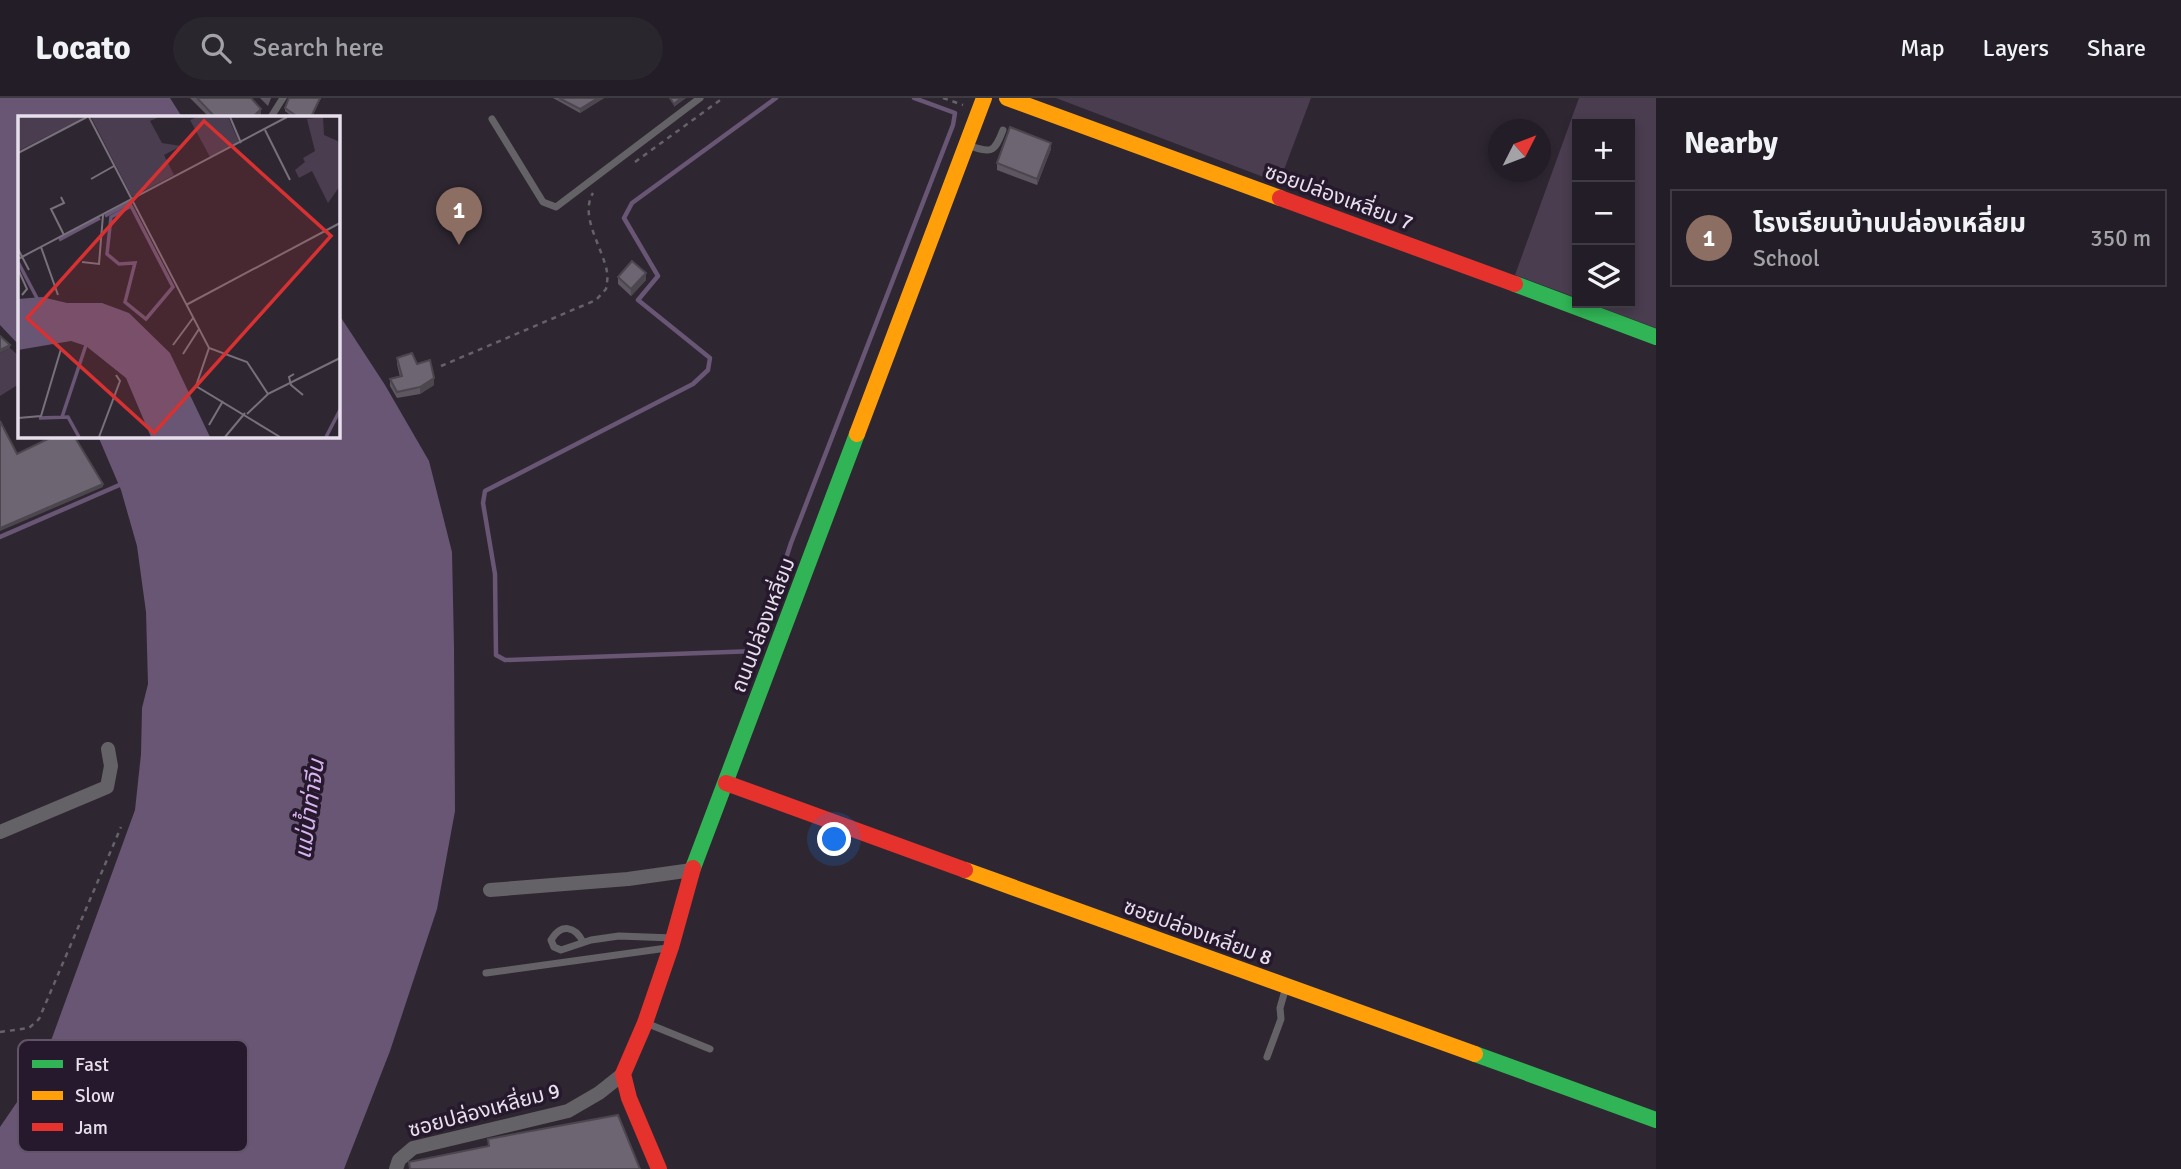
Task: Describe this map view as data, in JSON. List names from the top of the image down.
{
  "streets": {
    "street": [
      "ซอยปล่องเหลี่ยม 7",
      "ถนนปล่องเหลี่ยม",
      "ซอยปล่องเหลี่ยม 8",
      "ซอยปล่องเหลี่ยม 9"
    ]
  },
  "crossings": [
    ["ถนนปล่องเหลี่ยม", "ซอยปล่องเหลี่ยม 8"],
    ["ถนนปล่องเหลี่ยม", "ซอยปล่องเหลี่ยม 9"]
  ],
  "water": ["แม่น้ำท่าจีน"],
  "legend": ["Fast", "Slow", "Jam"],
  "north": "top right",
  "page": {
    "header": "Locato",
    "search": "Search here",
    "nav": ["Map", "Layers", "Share"],
    "heading": "Nearby",
    "map_buttons": ["+", "−"],
    "pins": "1",
    "list": [
      {
        "mark": "1",
        "name": "โรงเรียนบ้านปล่องเหลี่ยม",
        "note": "School",
        "value": "350 m"
      }
    ]
  }
}
